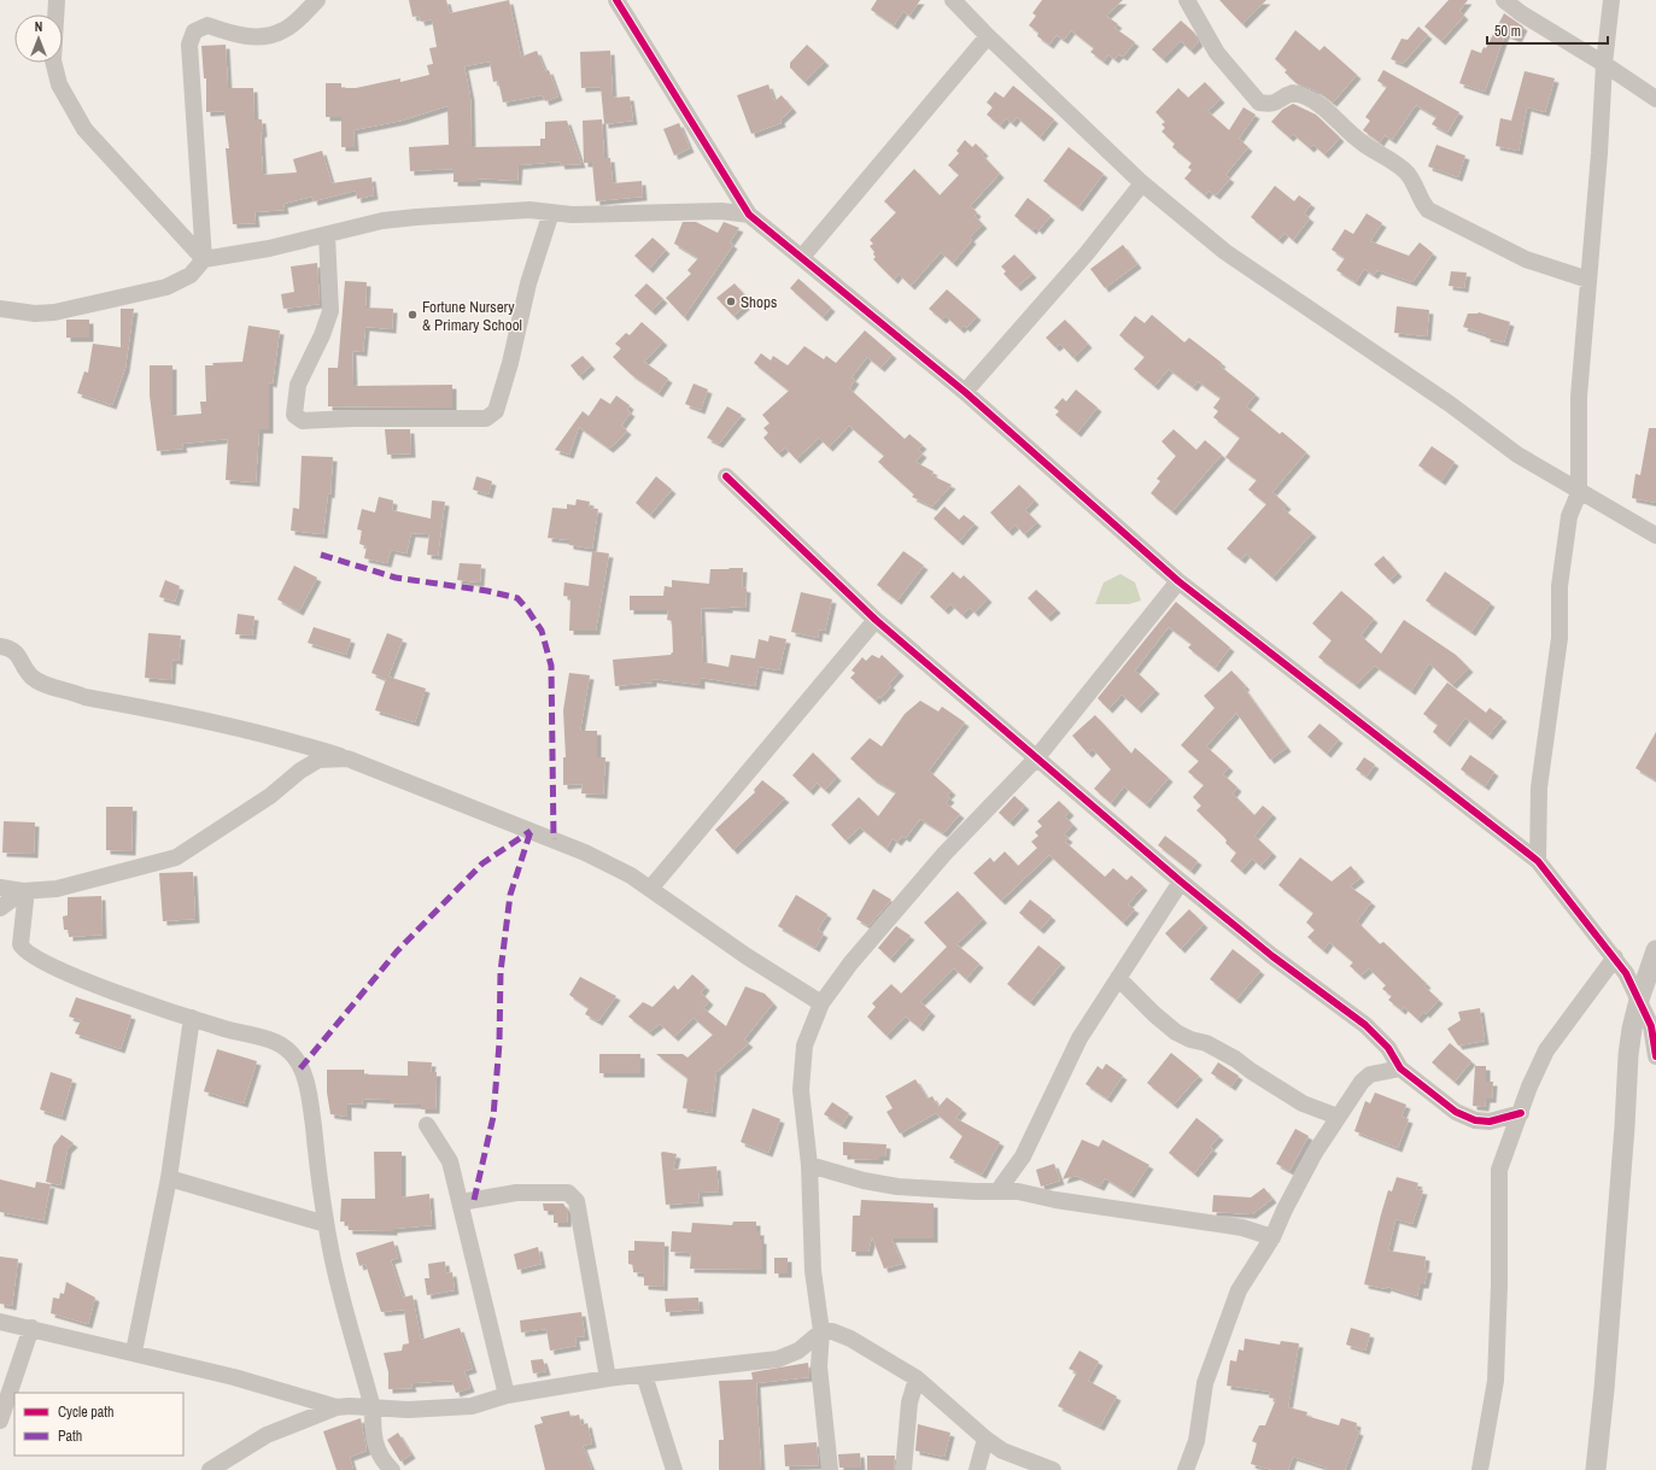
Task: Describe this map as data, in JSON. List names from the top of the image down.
{
  "places": ["Shops", "Fortune Nursery & Primary School"],
  "legend": ["Cycle path", "Path"],
  "scale_bar": "50 m",
  "north": "top"
}
